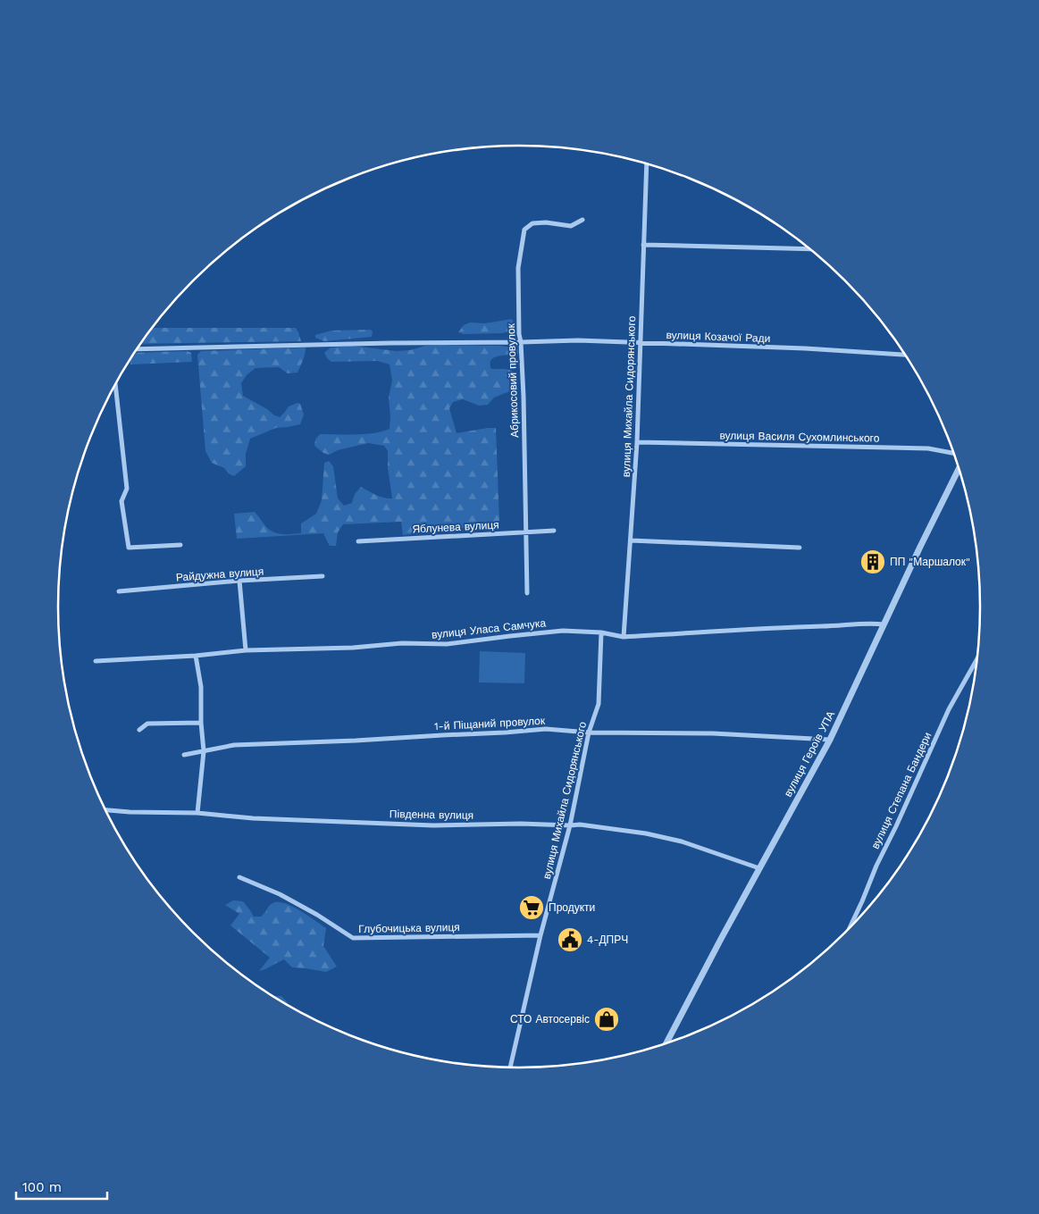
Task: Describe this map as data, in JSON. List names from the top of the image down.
{
  "streets": {
    "street": [
      "вулиця Козачої Ради",
      "Абрикосовий провулок",
      "вулиця Михайла Сидорянського",
      "вулиця Василя Сухомлинського",
      "Яблунева вулиця",
      "Райдужна вулиця",
      "вулиця Уласа Самчука",
      "1-й Піщаний провулок",
      "вулиця Героїв УПА",
      "вулиця Степана Бандери",
      "Південна вулиця",
      "Глубочицька вулиця"
    ]
  },
  "crossings": [
    ["вулиця Козачої Ради", "Абрикосовий провулок"],
    ["вулиця Козачої Ради", "вулиця Михайла Сидорянського"],
    ["Абрикосовий провулок", "Яблунева вулиця"],
    ["вулиця Михайла Сидорянського", "вулиця Василя Сухомлинського"],
    ["вулиця Михайла Сидорянського", "вулиця Уласа Самчука"],
    ["вулиця Михайла Сидорянського", "1-й Піщаний провулок"],
    ["вулиця Михайла Сидорянського", "Південна вулиця"],
    ["вулиця Михайла Сидорянського", "Глубочицька вулиця"],
    ["вулиця Уласа Самчука", "вулиця Героїв УПА"],
    ["1-й Піщаний провулок", "вулиця Героїв УПА"],
    ["вулиця Героїв УПА", "Південна вулиця"]
  ],
  "places": {
    "building": ["ПП \"Маршалок\""],
    "supermarket": ["Продукти"],
    "public building": ["4-ДПРЧ"],
    "shop": ["СТО Автосервіс"]
  },
  "scale_bar": "100 m"
}
